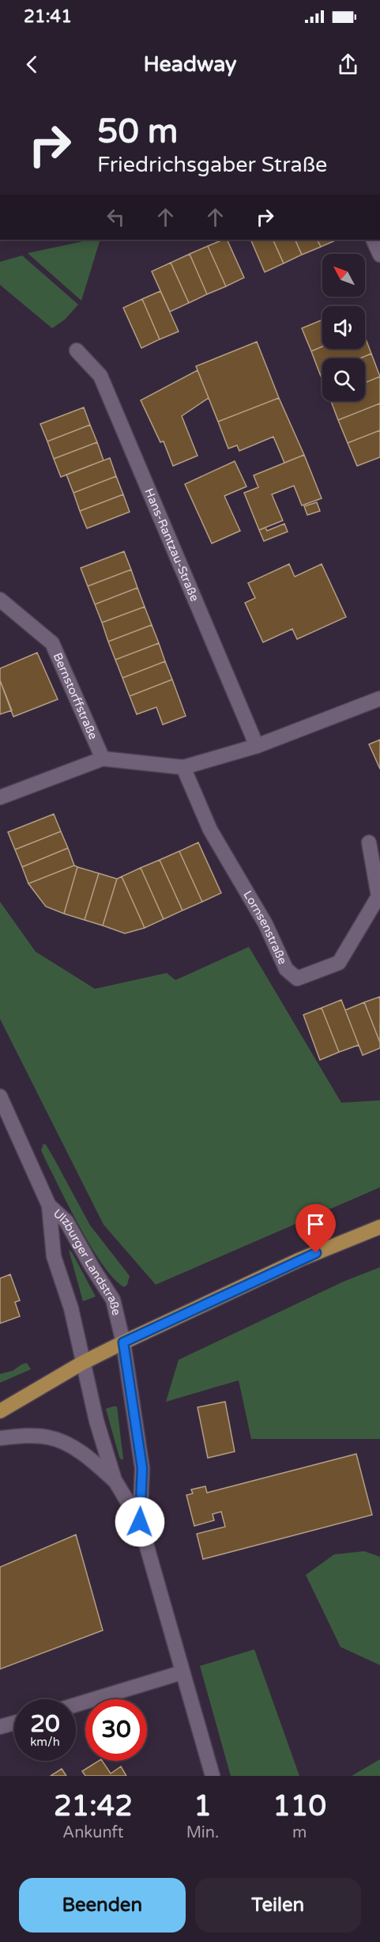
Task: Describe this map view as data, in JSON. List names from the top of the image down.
{
  "streets": {
    "street": [
      "Hans-Rantzau-Straße",
      "Bernstorffstraße",
      "Lornsenstraße",
      "Ulzburger Landstraße"
    ]
  },
  "north": "top left",
  "page": {
    "status": "21:41",
    "header": "Headway",
    "turn": ["50 m", "Friedrichsgaber Straße"],
    "speed": "20 km/h",
    "limit": "30",
    "eta": [
      "21:42",
      "Ankunft",
      "1",
      "Min.",
      "110",
      "m"
    ],
    "buttons": ["Beenden", "Teilen"]
  }
}
